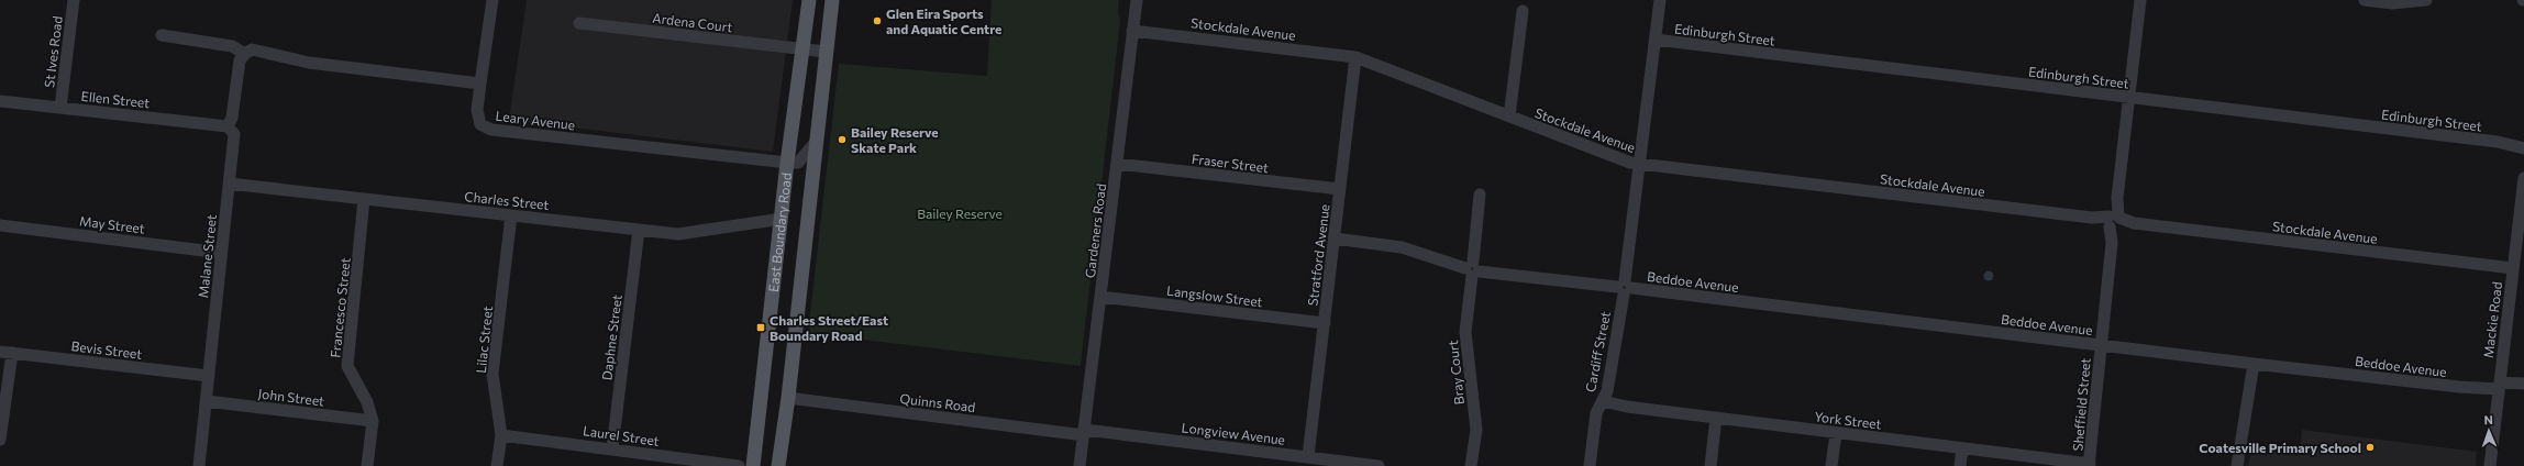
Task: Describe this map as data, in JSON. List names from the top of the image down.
{
  "streets": {
    "main road": ["East Boundary Road"],
    "street": [
      "Ardena Court",
      "Stockdale Avenue",
      "Edinburgh Street",
      "St Ives Road",
      "Ellen Street",
      "Leary Avenue",
      "Fraser Street",
      "Charles Street",
      "May Street",
      "Gardeners Road",
      "Stratford Avenue",
      "Malane Street",
      "Beddoe Avenue",
      "Langslow Street",
      "Francesco Street",
      "Mackie Road",
      "Daphne Street",
      "Lilac Street",
      "Bevis Street",
      "Cardiff Street",
      "Bray Court",
      "John Street",
      "Quinns Road",
      "Sheffield Street",
      "York Street",
      "Longview Avenue",
      "Laurel Street"
    ]
  },
  "crossings": [
    ["Ardena Court", "East Boundary Road"],
    ["Stockdale Avenue", "Gardeners Road"],
    ["Stockdale Avenue", "Stratford Avenue"],
    ["Stockdale Avenue", "Mackie Road"],
    ["Stockdale Avenue", "Cardiff Street"],
    ["Stockdale Avenue", "Sheffield Street"],
    ["Edinburgh Street", "Cardiff Street"],
    ["Edinburgh Street", "Sheffield Street"],
    ["St Ives Road", "Ellen Street"],
    ["Ellen Street", "Malane Street"],
    ["Leary Avenue", "East Boundary Road"],
    ["Fraser Street", "Gardeners Road"],
    ["Fraser Street", "Stratford Avenue"],
    ["Charles Street", "East Boundary Road"],
    ["Charles Street", "Malane Street"],
    ["Charles Street", "Francesco Street"],
    ["Charles Street", "Daphne Street"],
    ["Charles Street", "Lilac Street"],
    ["May Street", "Malane Street"],
    ["Gardeners Road", "Langslow Street"],
    ["Gardeners Road", "Quinns Road"],
    ["Gardeners Road", "Longview Avenue"],
    ["East Boundary Road", "Quinns Road"],
    ["Stratford Avenue", "Beddoe Avenue"],
    ["Stratford Avenue", "Langslow Street"],
    ["Stratford Avenue", "Longview Avenue"],
    ["Malane Street", "Bevis Street"],
    ["Malane Street", "John Street"],
    ["Beddoe Avenue", "Mackie Road"],
    ["Beddoe Avenue", "Cardiff Street"],
    ["Beddoe Avenue", "Bray Court"],
    ["Beddoe Avenue", "Sheffield Street"],
    ["Francesco Street", "John Street"],
    ["Daphne Street", "Laurel Street"],
    ["Lilac Street", "Laurel Street"],
    ["Cardiff Street", "York Street"],
    ["Quinns Road", "Longview Avenue"],
    ["Sheffield Street", "York Street"]
  ],
  "parks": ["Bailey Reserve"],
  "places": {
    "other": ["Glen Eira Sports and Aquatic Centre", "Bailey Reserve Skate Park", "Coatesville Primary School"],
    "transit": ["Charles Street/East Boundary Road"]
  },
  "north": "top"
}
